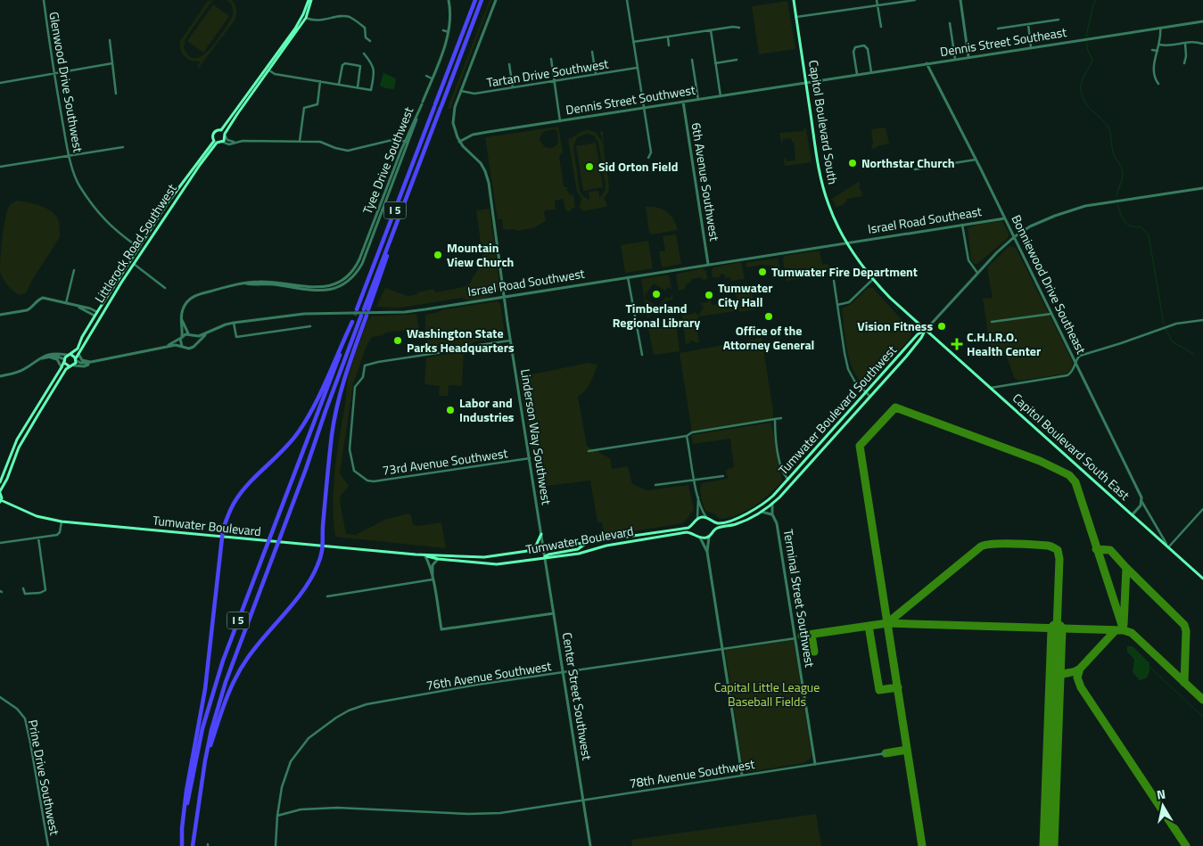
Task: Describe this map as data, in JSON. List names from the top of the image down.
{
  "streets": {
    "highway": ["I 5"],
    "main road": [
      "Capitol Boulevard South",
      "Littlerock Road Southwest",
      "Tumwater Boulevard Southwest",
      "Capitol Boulevard South East",
      "Tumwater Boulevard"
    ],
    "street": [
      "Dennis Street Southeast",
      "Tartan Drive Southwest",
      "Glenwood Drive Southwest",
      "Dennis Street Southwest",
      "Tyee Drive Southwest",
      "6th Avenue Southwest",
      "Israel Road Southeast",
      "Israel Road Southwest",
      "Bonniewood Drive Southeast",
      "Linderson Way Southwest",
      "73rd Avenue Southwest",
      "Terminal Street Southwest",
      "76th Avenue Southwest",
      "Center Street Southwest",
      "78th Avenue Southwest",
      "Prine Drive Southwest"
    ]
  },
  "crossings": [
    ["Dennis Street Southeast", "Dennis Street Southwest"],
    ["Dennis Street Southeast", "Capitol Boulevard South"],
    ["Dennis Street Southeast", "Bonniewood Drive Southeast"],
    ["Tartan Drive Southwest", "Linderson Way Southwest"],
    ["Glenwood Drive Southwest", "Littlerock Road Southwest"],
    ["Dennis Street Southwest", "Capitol Boulevard South"],
    ["Dennis Street Southwest", "6th Avenue Southwest"],
    ["Dennis Street Southwest", "Linderson Way Southwest"],
    ["Capitol Boulevard South", "Israel Road Southeast"],
    ["Capitol Boulevard South", "Israel Road Southwest"],
    ["Capitol Boulevard South", "Capitol Boulevard South East"],
    ["6th Avenue Southwest", "Israel Road Southwest"],
    ["I 5", "Tumwater Boulevard"],
    ["Israel Road Southeast", "Israel Road Southwest"],
    ["Israel Road Southeast", "Bonniewood Drive Southeast"],
    ["Israel Road Southwest", "Linderson Way Southwest"],
    ["Tumwater Boulevard Southwest", "Capitol Boulevard South East"],
    ["Tumwater Boulevard Southwest", "Tumwater Boulevard"],
    ["Tumwater Boulevard Southwest", "Terminal Street Southwest"],
    ["Linderson Way Southwest", "73rd Avenue Southwest"],
    ["Linderson Way Southwest", "Tumwater Boulevard"],
    ["Linderson Way Southwest", "Center Street Southwest"],
    ["Tumwater Boulevard", "Center Street Southwest"],
    ["Terminal Street Southwest", "76th Avenue Southwest"],
    ["Terminal Street Southwest", "78th Avenue Southwest"],
    ["76th Avenue Southwest", "Center Street Southwest"],
    ["76th Avenue Southwest", "78th Avenue Southwest"],
    ["Center Street Southwest", "78th Avenue Southwest"]
  ],
  "parks": ["Capital Little League Baseball Fields"],
  "places": {
    "other": [
      "Northstar Church",
      "Sid Orton Field",
      "Mountain View Church",
      "Tumwater Fire Department",
      "Timberland Regional Library",
      "Tumwater City Hall",
      "Office of the Attorney General",
      "Vision Fitness",
      "Washington State Parks Headquarters",
      "Labor and Industries"
    ],
    "health": ["C.H.I.R.O. Health Center"]
  },
  "north": "top"
}
